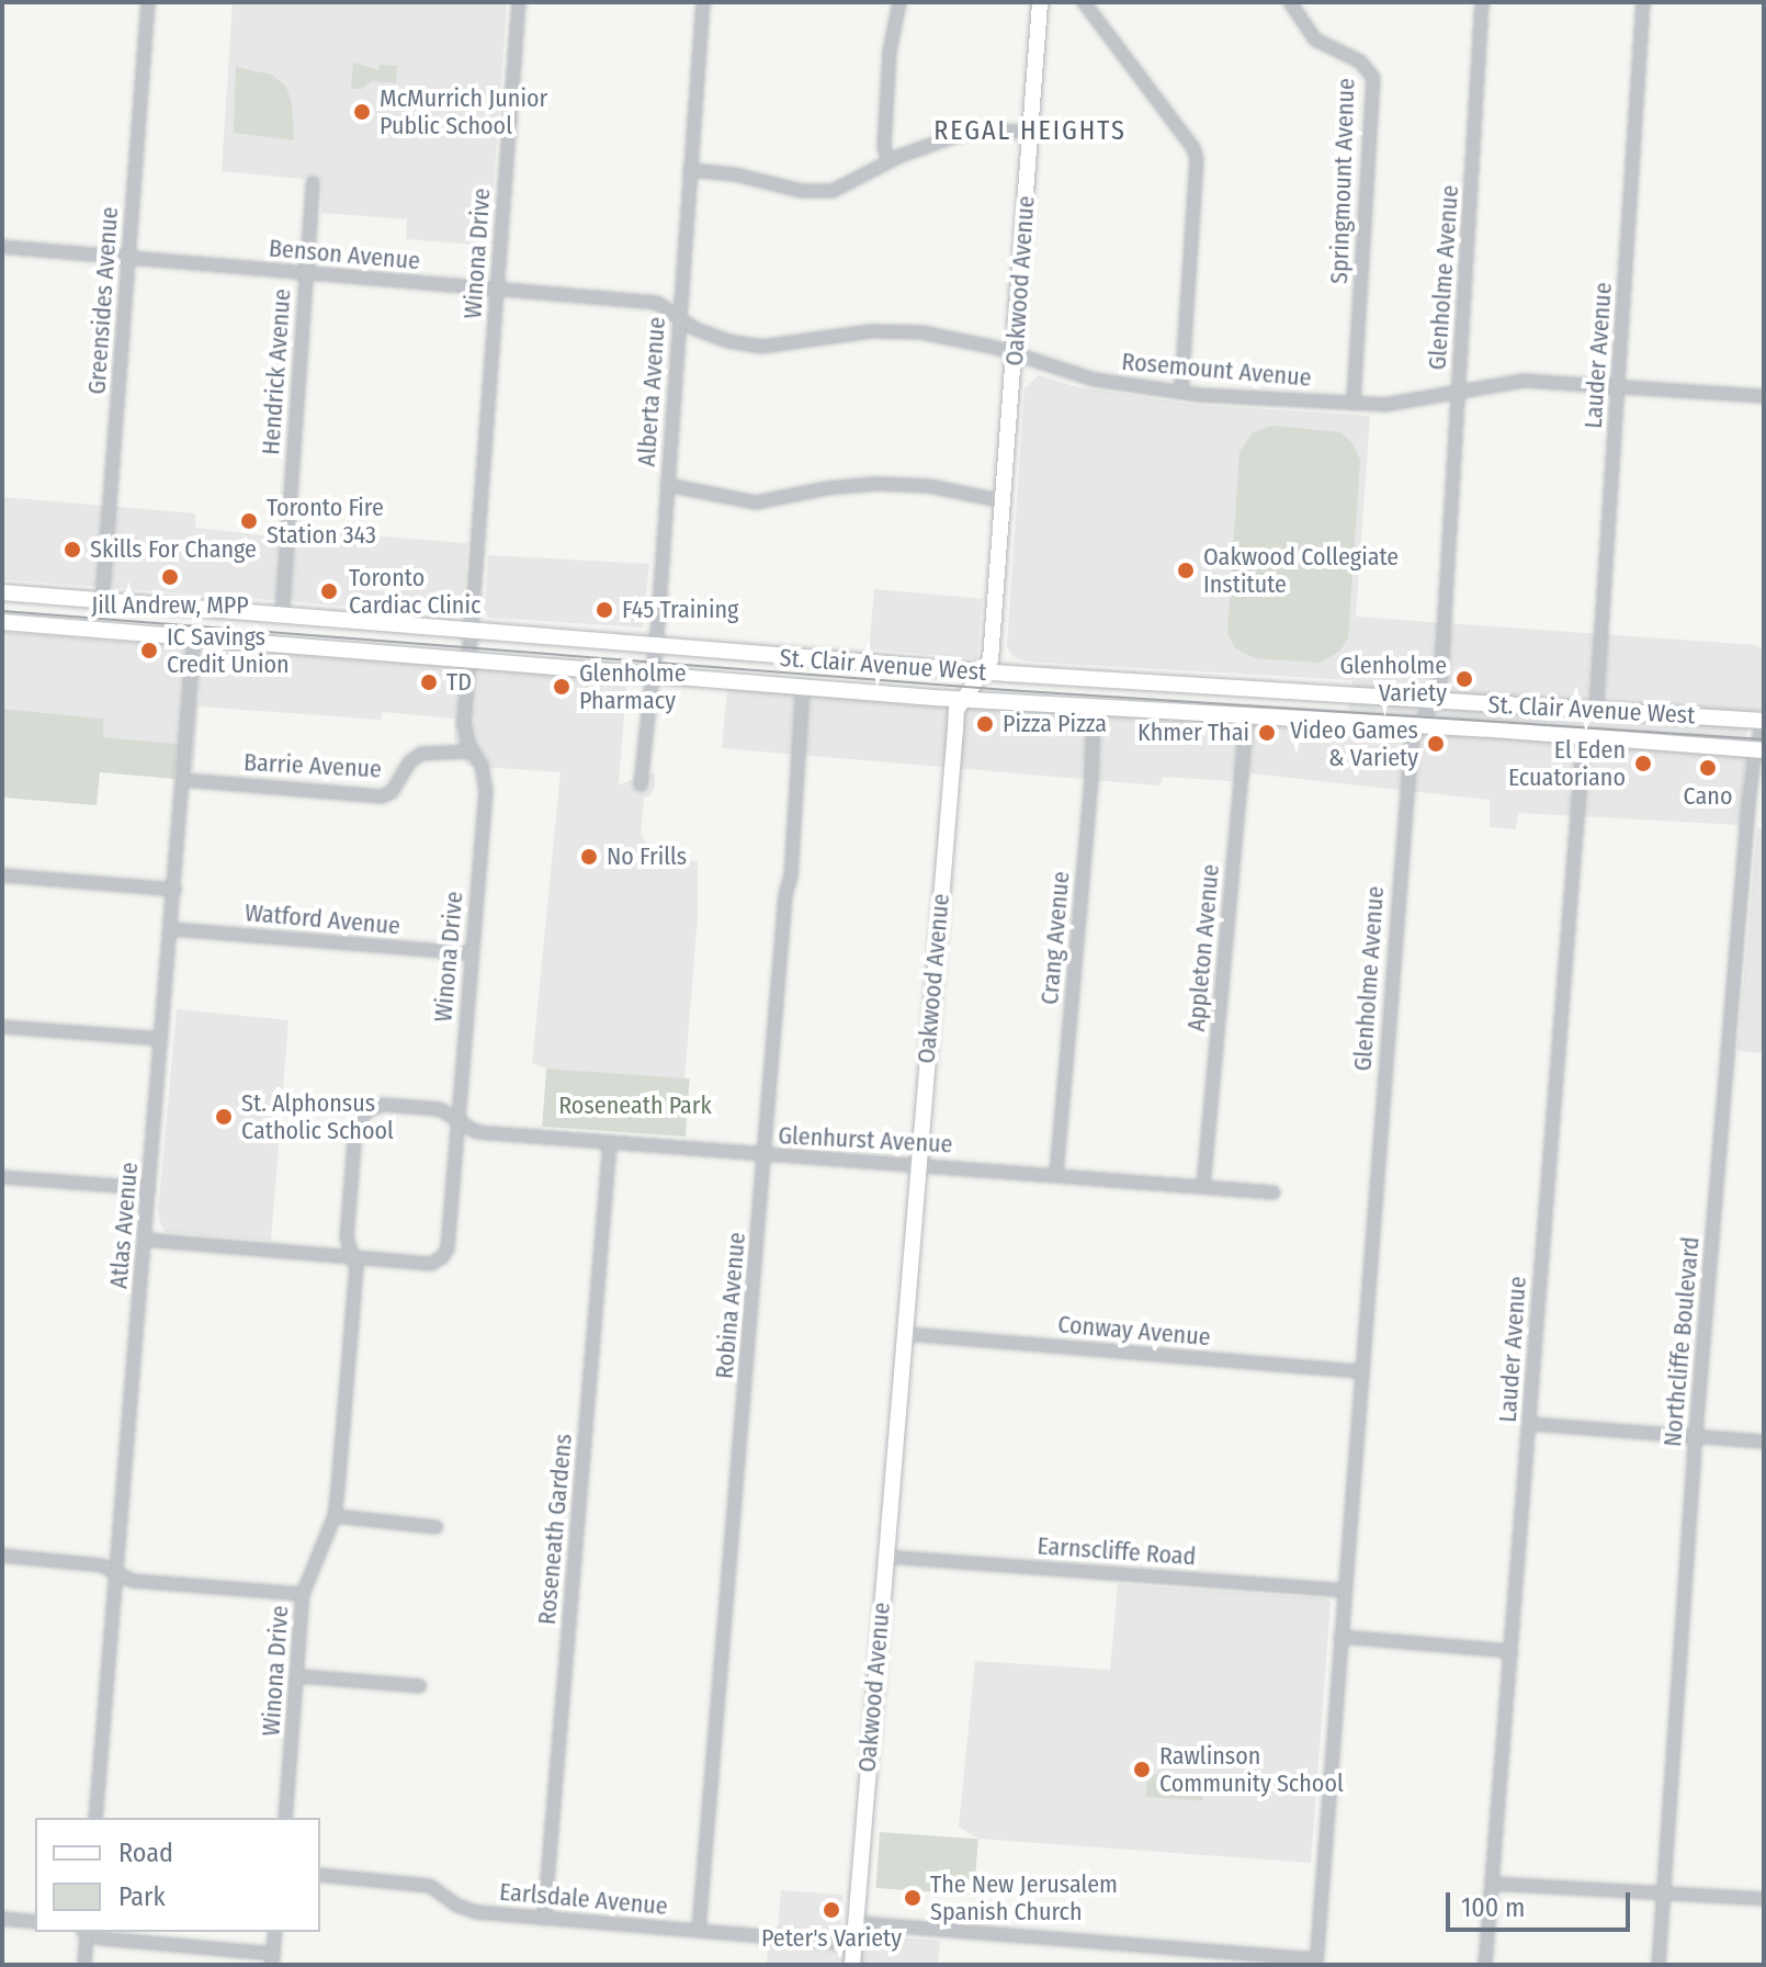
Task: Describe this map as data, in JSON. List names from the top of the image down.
{
  "streets": {
    "main road": ["Oakwood Avenue", "St. Clair Avenue West"],
    "street": [
      "Springmount Avenue",
      "Winona Drive",
      "Benson Avenue",
      "Glenholme Avenue",
      "Greensides Avenue",
      "Lauder Avenue",
      "Rosemount Avenue",
      "Hendrick Avenue",
      "Alberta Avenue",
      "Barrie Avenue",
      "Watford Avenue",
      "Crang Avenue",
      "Appleton Avenue",
      "Glenhurst Avenue",
      "Atlas Avenue",
      "Robina Avenue",
      "Conway Avenue",
      "Northcliffe Boulevard",
      "Roseneath Gardens",
      "Earnscliffe Road",
      "Earlsdale Avenue"
    ]
  },
  "crossings": [
    ["Springmount Avenue", "Rosemount Avenue"],
    ["Winona Drive", "Benson Avenue"],
    ["Winona Drive", "St. Clair Avenue West"],
    ["Winona Drive", "Barrie Avenue"],
    ["Winona Drive", "Watford Avenue"],
    ["Winona Drive", "Glenhurst Avenue"],
    ["Benson Avenue", "Greensides Avenue"],
    ["Benson Avenue", "Rosemount Avenue"],
    ["Benson Avenue", "Hendrick Avenue"],
    ["Benson Avenue", "Alberta Avenue"],
    ["Glenholme Avenue", "Rosemount Avenue"],
    ["Glenholme Avenue", "St. Clair Avenue West"],
    ["Glenholme Avenue", "Conway Avenue"],
    ["Glenholme Avenue", "Earnscliffe Road"],
    ["Oakwood Avenue", "Rosemount Avenue"],
    ["Oakwood Avenue", "St. Clair Avenue West"],
    ["Oakwood Avenue", "Glenhurst Avenue"],
    ["Oakwood Avenue", "Conway Avenue"],
    ["Oakwood Avenue", "Earnscliffe Road"],
    ["Oakwood Avenue", "Earlsdale Avenue"],
    ["Greensides Avenue", "St. Clair Avenue West"],
    ["Lauder Avenue", "Rosemount Avenue"],
    ["Lauder Avenue", "St. Clair Avenue West"],
    ["Rosemount Avenue", "Alberta Avenue"],
    ["Hendrick Avenue", "St. Clair Avenue West"],
    ["Alberta Avenue", "St. Clair Avenue West"],
    ["St. Clair Avenue West", "Crang Avenue"],
    ["St. Clair Avenue West", "Appleton Avenue"],
    ["St. Clair Avenue West", "Atlas Avenue"],
    ["St. Clair Avenue West", "Robina Avenue"],
    ["St. Clair Avenue West", "Northcliffe Boulevard"],
    ["Barrie Avenue", "Atlas Avenue"],
    ["Watford Avenue", "Atlas Avenue"],
    ["Crang Avenue", "Glenhurst Avenue"],
    ["Appleton Avenue", "Glenhurst Avenue"],
    ["Glenhurst Avenue", "Robina Avenue"],
    ["Glenhurst Avenue", "Roseneath Gardens"],
    ["Robina Avenue", "Earlsdale Avenue"],
    ["Roseneath Gardens", "Earlsdale Avenue"]
  ],
  "districts": ["REGAL HEIGHTS"],
  "parks": ["Roseneath Park"],
  "places": [
    "McMurrich Junior Public School",
    "Toronto Fire Station 343",
    "Skills For Change",
    "Oakwood Collegiate Institute",
    "Jill Andrew, MPP",
    "Toronto Cardiac Clinic",
    "F45 Training",
    "IC Savings Credit Union",
    "Glenholme Variety",
    "TD",
    "Glenholme Pharmacy",
    "Pizza Pizza",
    "Khmer Thai",
    "Video Games & Variety",
    "El Eden Ecuatoriano",
    "Cano",
    "No Frills",
    "St. Alphonsus Catholic School",
    "Rawlinson Community School",
    "The New Jerusalem Spanish Church",
    "Peter's Variety"
  ],
  "legend": ["Road", "Park"],
  "scale_bar": "100 m"
}
